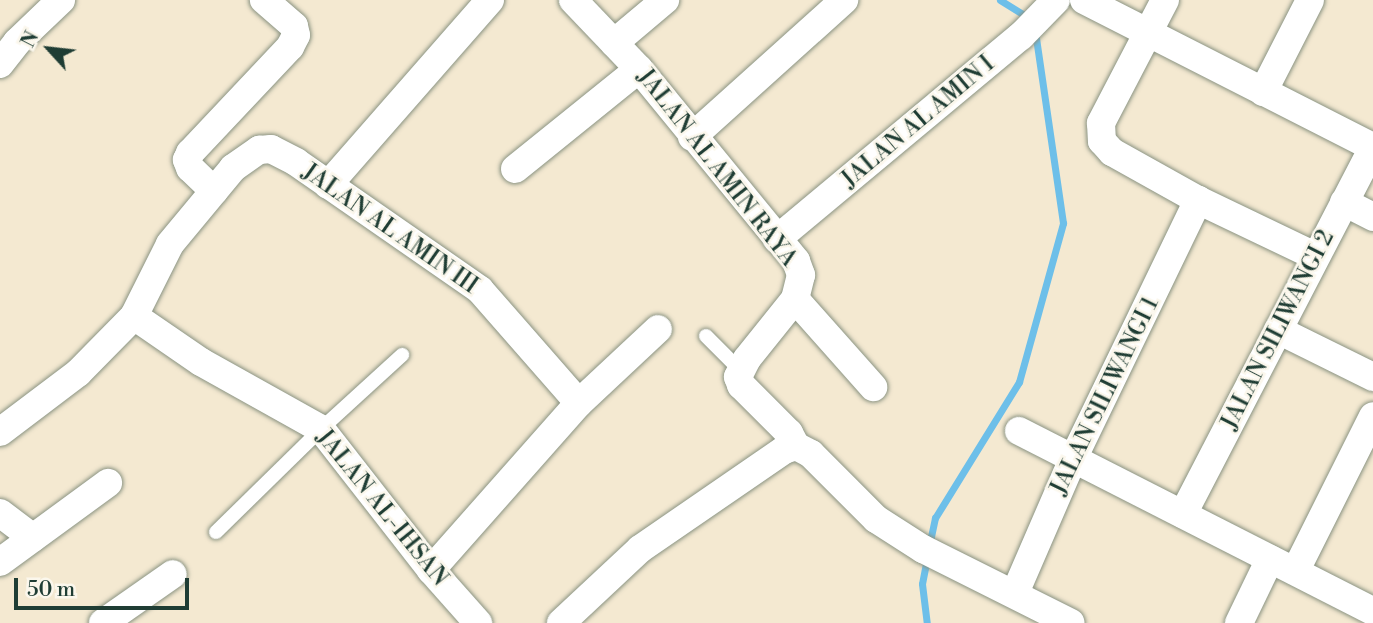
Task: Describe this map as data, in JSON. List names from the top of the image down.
{
  "streets": {
    "street": [
      "JALAN AL AMIN I",
      "JALAN AL AMIN RAYA",
      "JALAN AL AMIN III",
      "JALAN SILIWANGI 2",
      "JALAN SILIWANGI 1",
      "JALAN AL-IHSAN"
    ]
  },
  "crossings": [
    ["JALAN AL AMIN I", "JALAN AL AMIN RAYA"],
    ["JALAN AL AMIN III", "JALAN AL-IHSAN"]
  ],
  "scale_bar": "50 m",
  "north": "top left"
}
